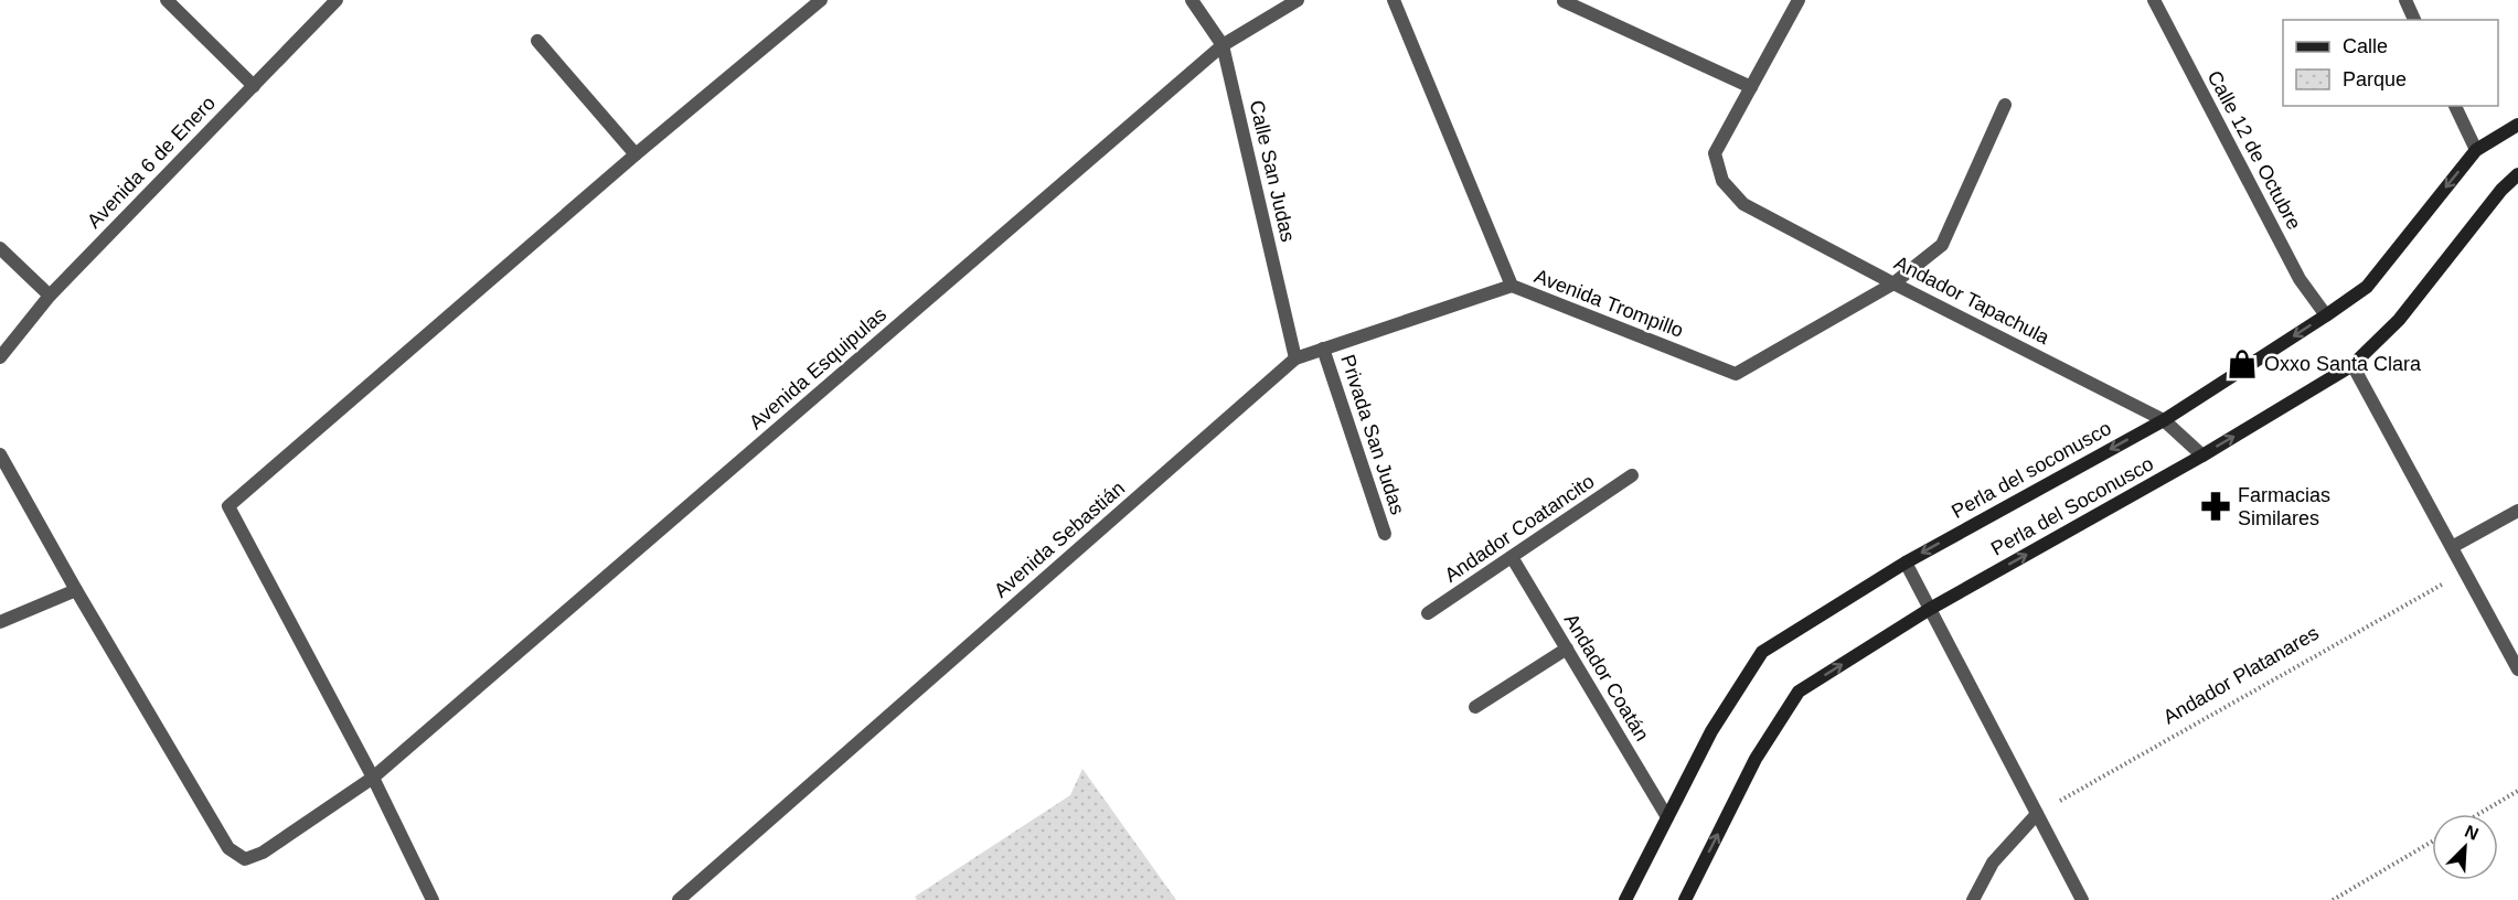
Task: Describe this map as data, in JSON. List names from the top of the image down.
{
  "streets": {
    "main road": ["Perla del soconusco", "Perla del Soconusco"],
    "street": [
      "Calle 12 de Octubre",
      "Avenida 6 de Enero",
      "Calle San Judas",
      "Andador Tapachula",
      "Avenida Trompillo",
      "Avenida Esquipulas",
      "Privada San Judas",
      "Andador Coatancito",
      "Avenida Sebastián",
      "Andador Coatán"
    ],
    "path": ["Andador Platanares"]
  },
  "crossings": [
    ["Calle 12 de Octubre", "Perla del soconusco"],
    ["Calle San Judas", "Avenida Esquipulas"],
    ["Calle San Judas", "Avenida Sebastián"],
    ["Andador Tapachula", "Avenida Trompillo"],
    ["Andador Tapachula", "Perla del soconusco"],
    ["Andador Tapachula", "Perla del Soconusco"],
    ["Avenida Trompillo", "Avenida Sebastián"],
    ["Privada San Judas", "Avenida Sebastián"],
    ["Perla del soconusco", "Andador Coatán"],
    ["Andador Coatancito", "Andador Coatán"]
  ],
  "one_way": ["Perla del soconusco", "Perla del Soconusco"],
  "places": {
    "shop": ["Oxxo Santa Clara"],
    "pharmacy": ["Farmacias Similares"]
  },
  "legend": ["Calle", "Parque"],
  "north": "top right"
}
